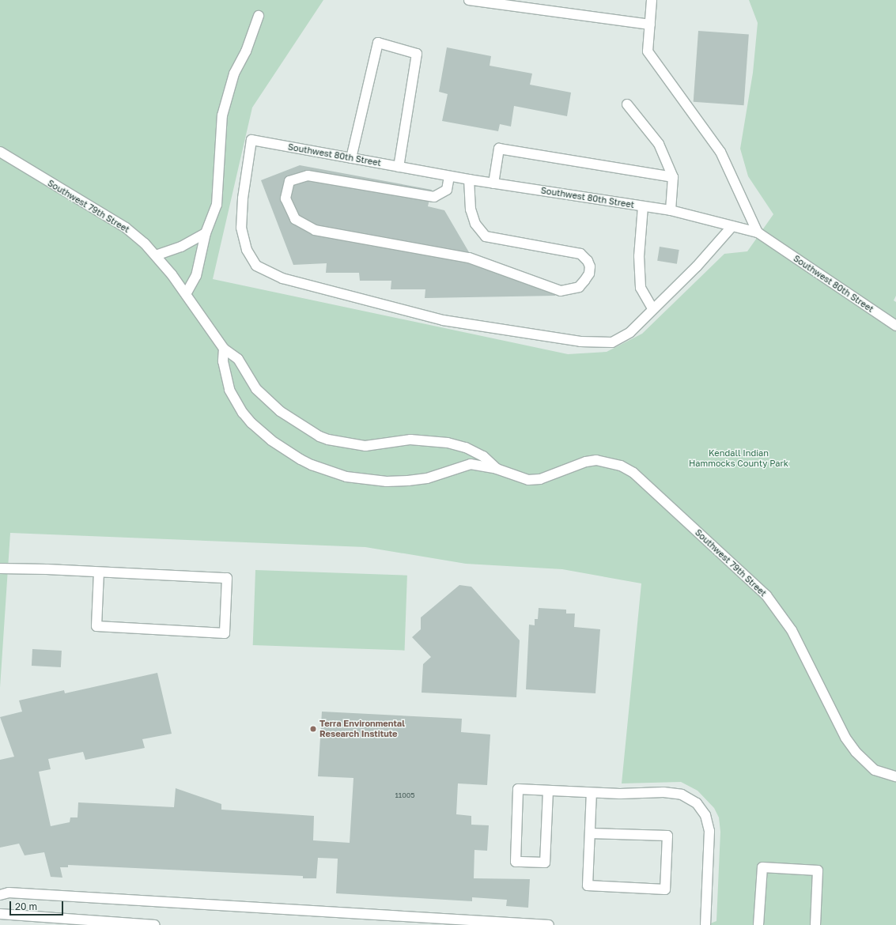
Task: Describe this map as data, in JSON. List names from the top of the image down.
{
  "streets": {
    "street": ["Southwest 80th Street", "Southwest 79th Street"]
  },
  "parks": ["Kendall Indian Hammocks County Park"],
  "places": ["Terra Environmental Research Institute"],
  "house_numbers": ["11005"],
  "scale_bar": "20 m"
}
